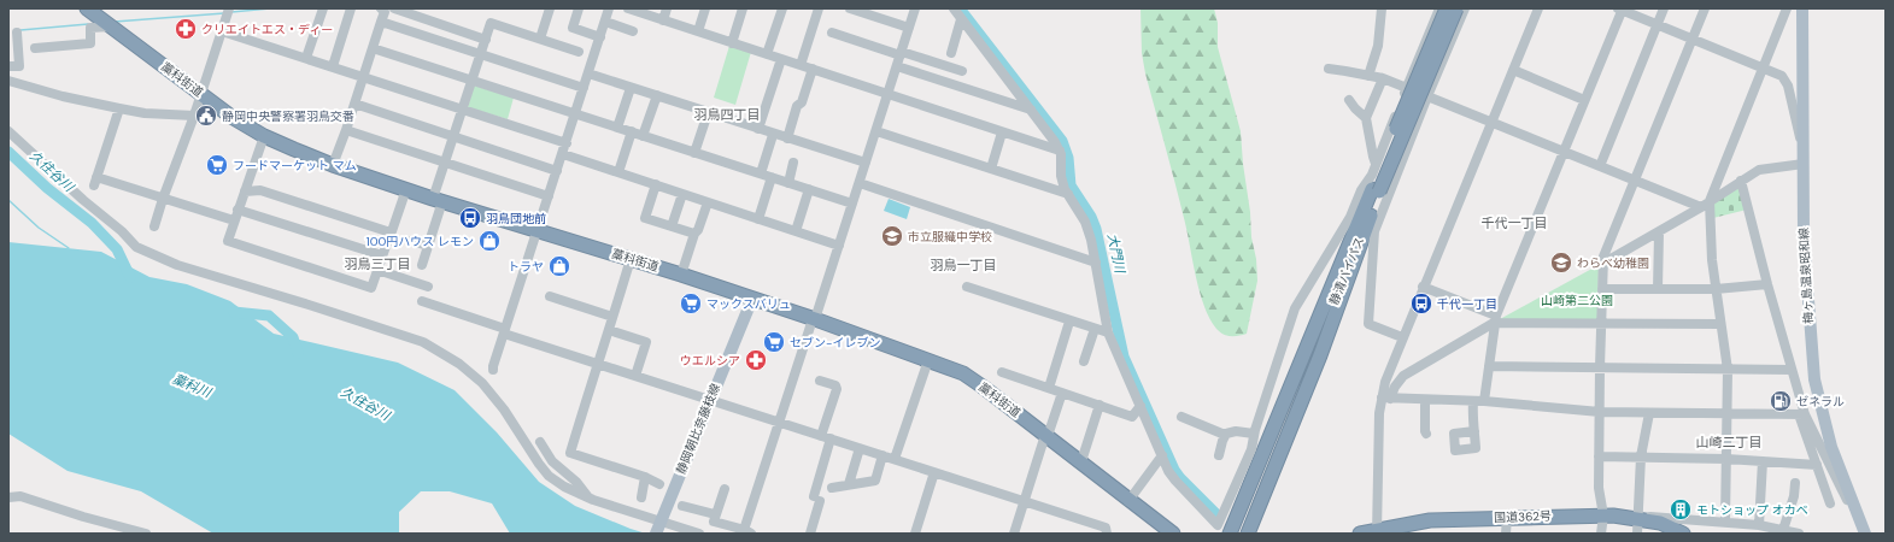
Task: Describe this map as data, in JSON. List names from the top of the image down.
{
  "streets": {
    "highway": ["藁科街道", "静清バイパス", "国道362号"],
    "main road": ["梅ヶ島温泉昭和線", "静岡朝比奈藤枝線"]
  },
  "crossings": [
    ["藁科街道", "静岡朝比奈藤枝線"]
  ],
  "districts": [
    "羽鳥四丁目",
    "千代一丁目",
    "羽鳥三丁目",
    "羽鳥一丁目",
    "山崎二丁目"
  ],
  "water": ["久住谷川", "大門川", "藁科川"],
  "parks": ["山崎第二公園"],
  "places": {
    "pharmacy": ["クリエイトエス・ディー", "ウエルシア"],
    "public building": ["静岡中央警察署羽鳥交番"],
    "supermarket": ["フードマーケット マム", "マックスバリュ", "セブン-イレブン"],
    "bus stop": ["羽鳥団地前", "千代一丁目"],
    "school or university": ["市立服織中学校", "わらべ幼稚園"],
    "shop": ["100円ハウス レモン", "トラヤ"],
    "fuel station": ["ゼネラル"],
    "building": ["モトショップ オカベ"]
  }
}
